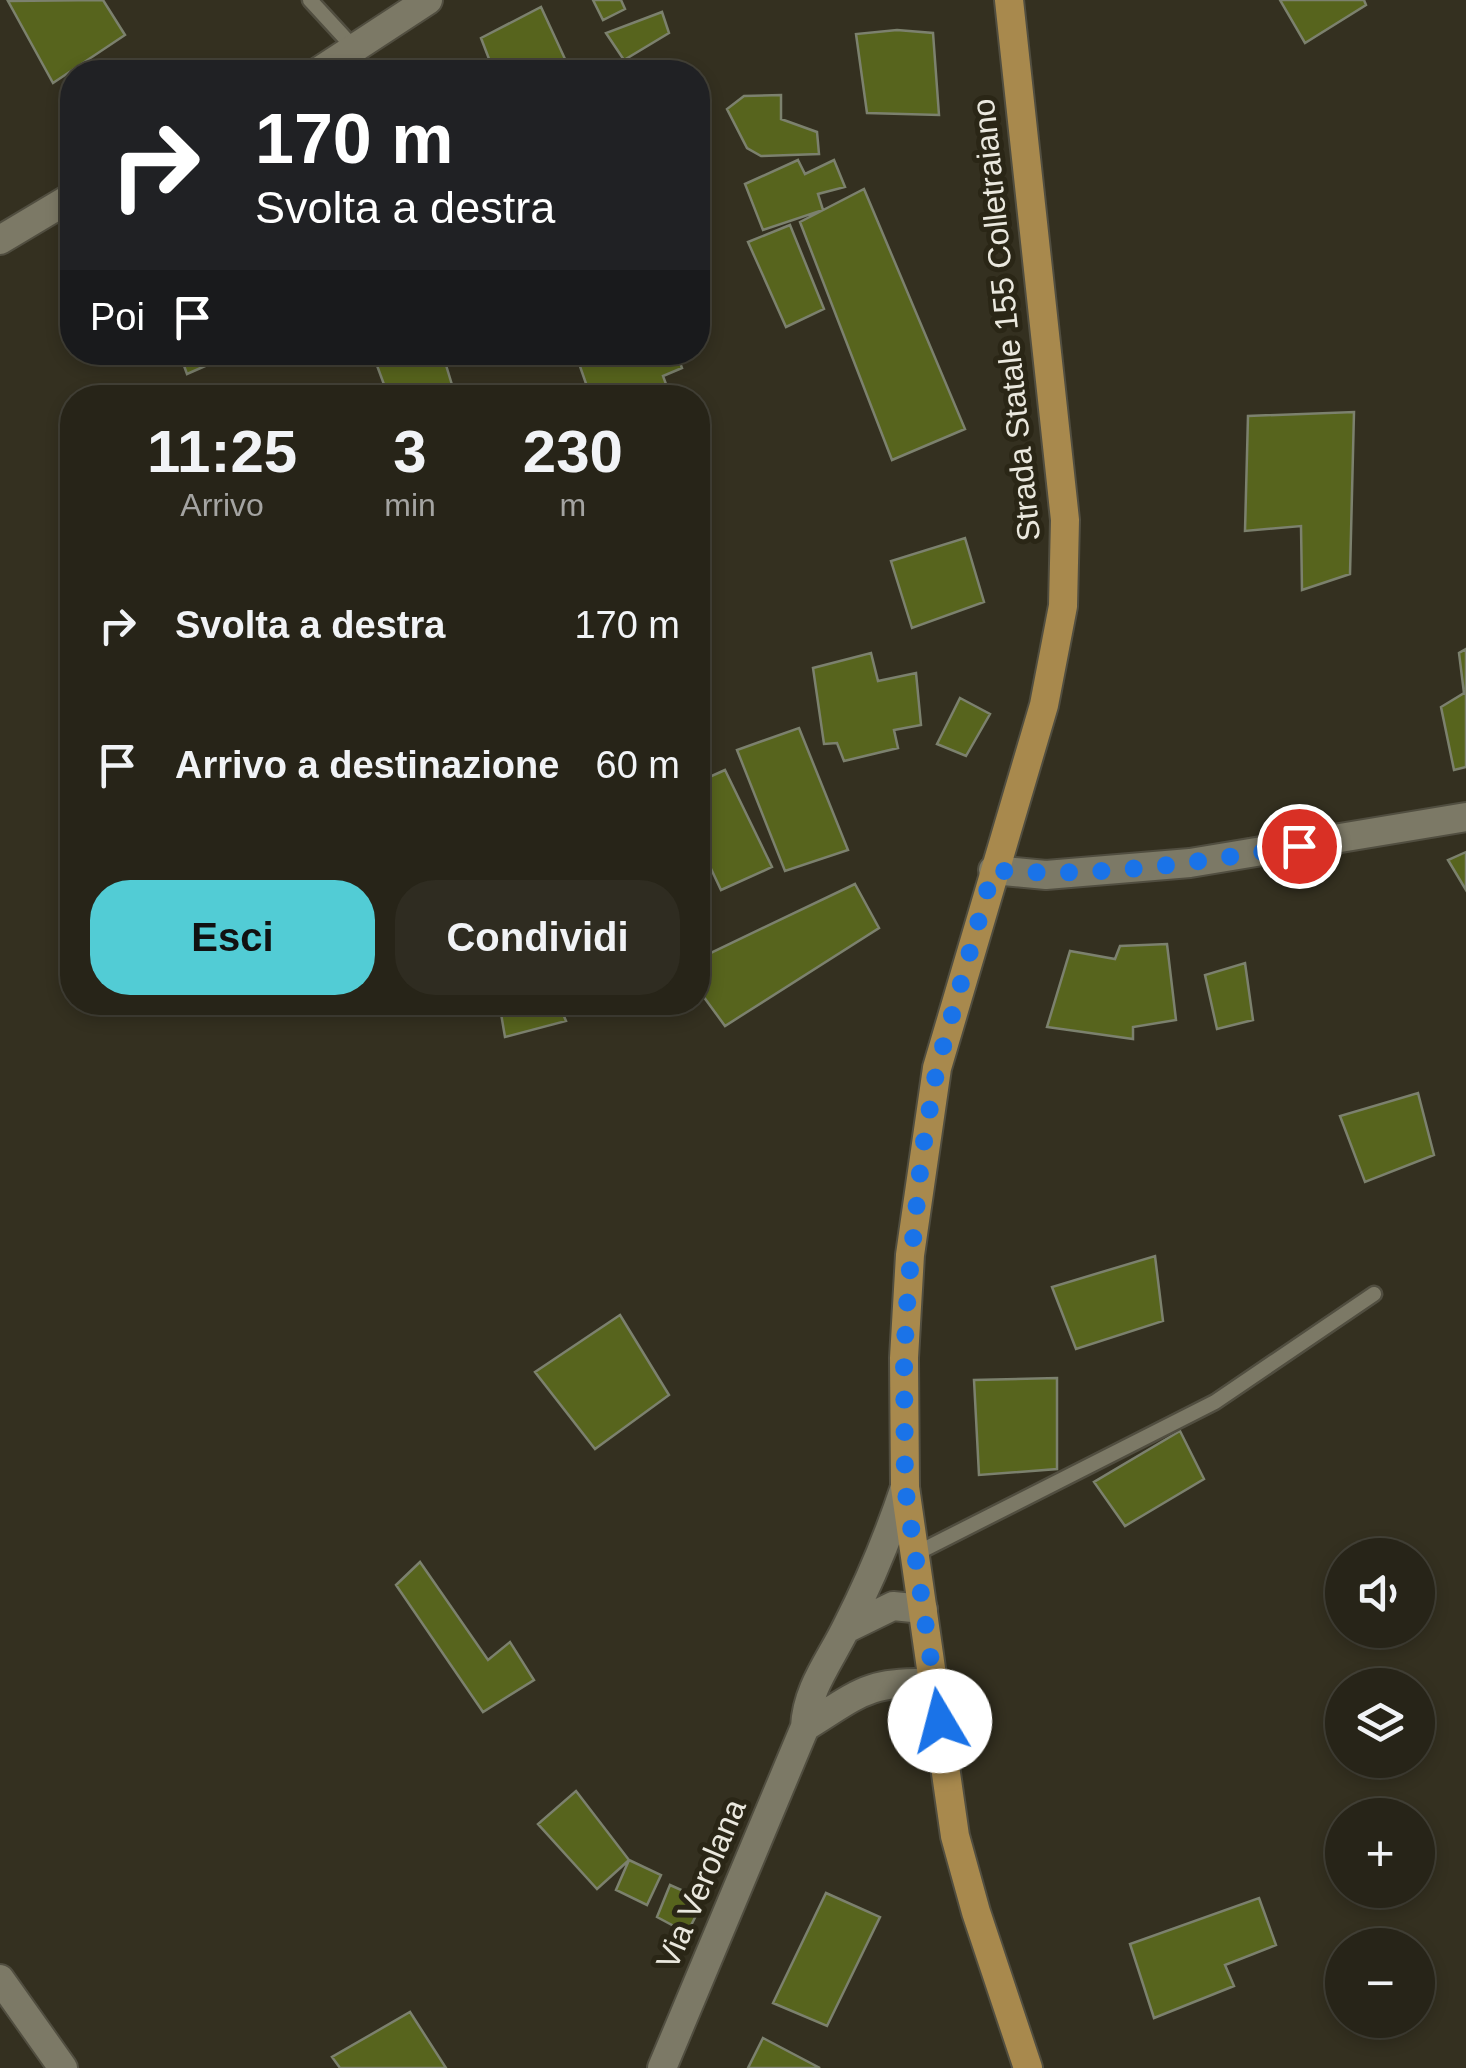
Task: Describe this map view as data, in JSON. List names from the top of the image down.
{
  "streets": {
    "main road": ["Strada Statale 155 Colletraiano"],
    "street": ["Via Verolana"]
  },
  "crossings": [
    ["Strada Statale 155 Colletraiano", "Via Verolana"]
  ],
  "page": {
    "turn": ["170 m", "Svolta a destra"],
    "then": "Poi",
    "eta": [
      "11:25",
      "Arrivo",
      "3",
      "min",
      "230",
      "m"
    ],
    "list": [
      {
        "name": "Svolta a destra",
        "value": "170 m"
      },
      {
        "name": "Arrivo a destinazione",
        "value": "60 m"
      }
    ],
    "buttons": ["Esci", "Condividi"],
    "map_buttons": ["+", "−"]
  }
}
